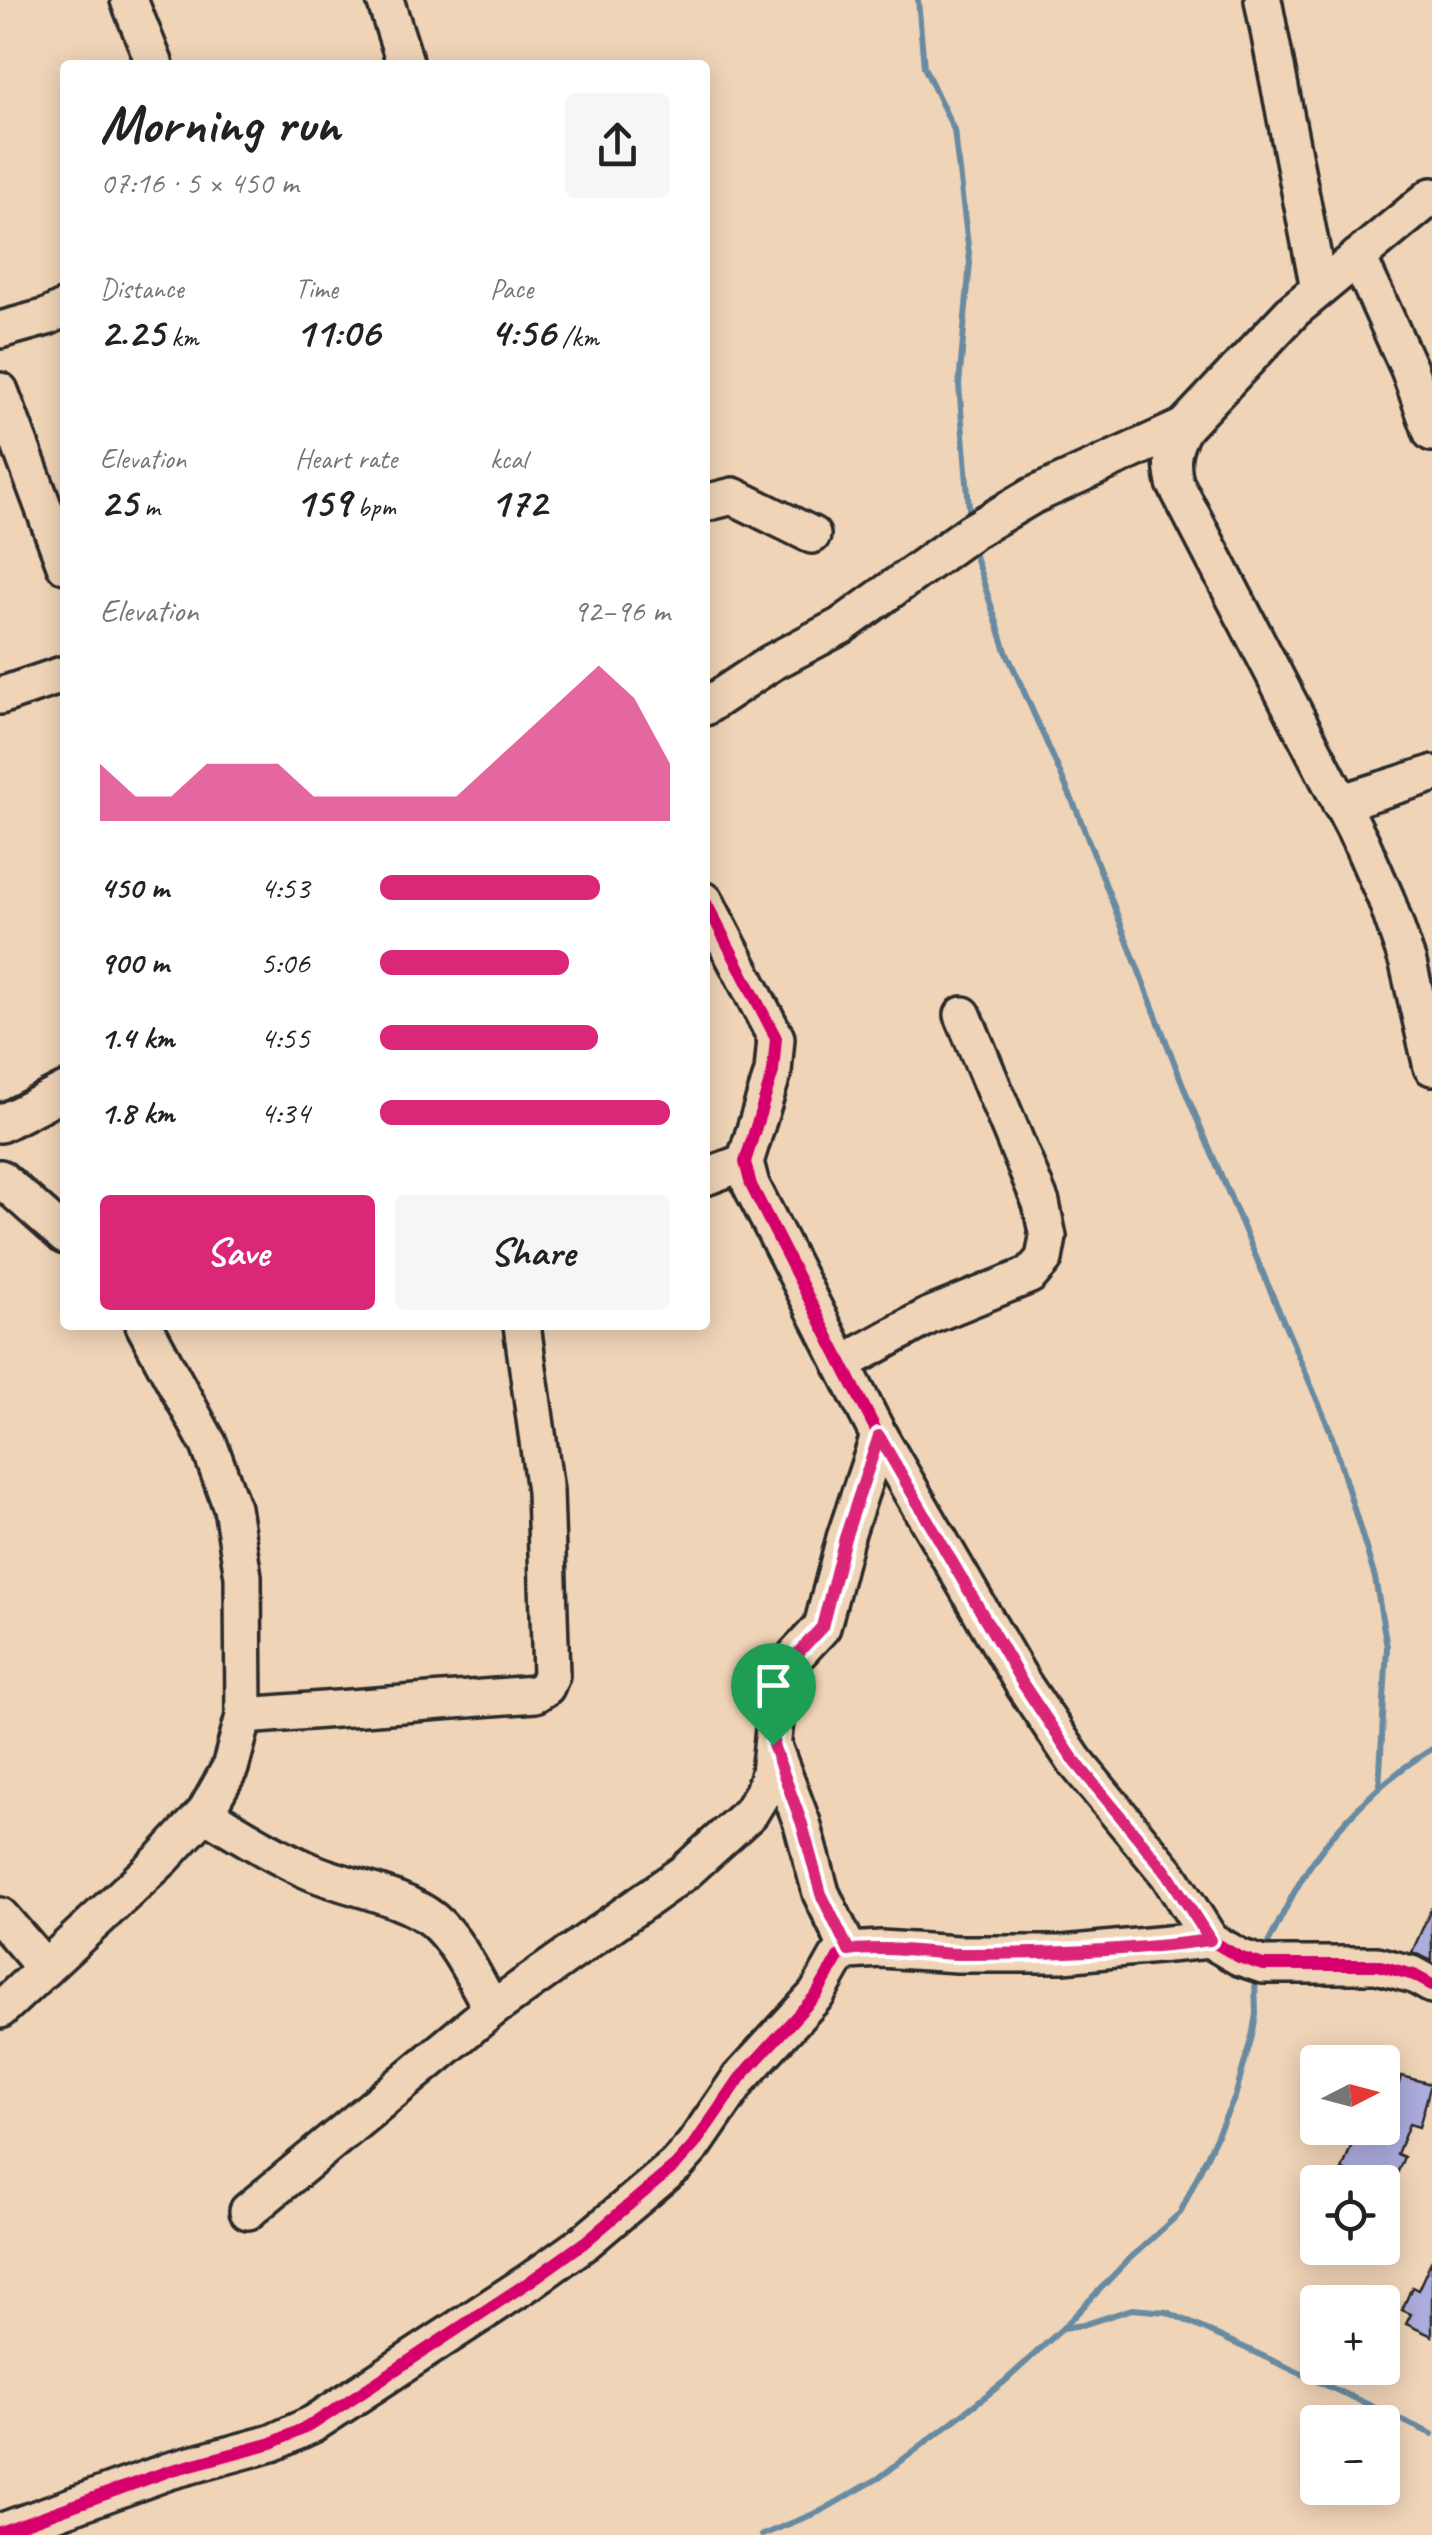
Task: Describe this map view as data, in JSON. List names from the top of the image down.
{
  "north": "right",
  "page": {
    "heading": ["Morning run", "07:16 · 5 × 450 m"],
    "stats": [
      ["Distance", "2.25 km"],
      ["Time", "11:06"],
      ["Pace", "4:56 /km"],
      ["Elevation", "25 m"],
      ["Heart rate", "159 bpm"],
      ["kcal", "172"]
    ],
    "chart": ["Elevation", "92–96 m"],
    "list": [
      {
        "name": "450 m",
        "note": "4:53"
      },
      {
        "name": "900 m",
        "note": "5:06"
      },
      {
        "name": "1.4 km",
        "note": "4:55"
      },
      {
        "name": "1.8 km",
        "note": "4:34"
      }
    ],
    "buttons": ["Save", "Share"],
    "map_buttons": ["+", "−"]
  }
}
